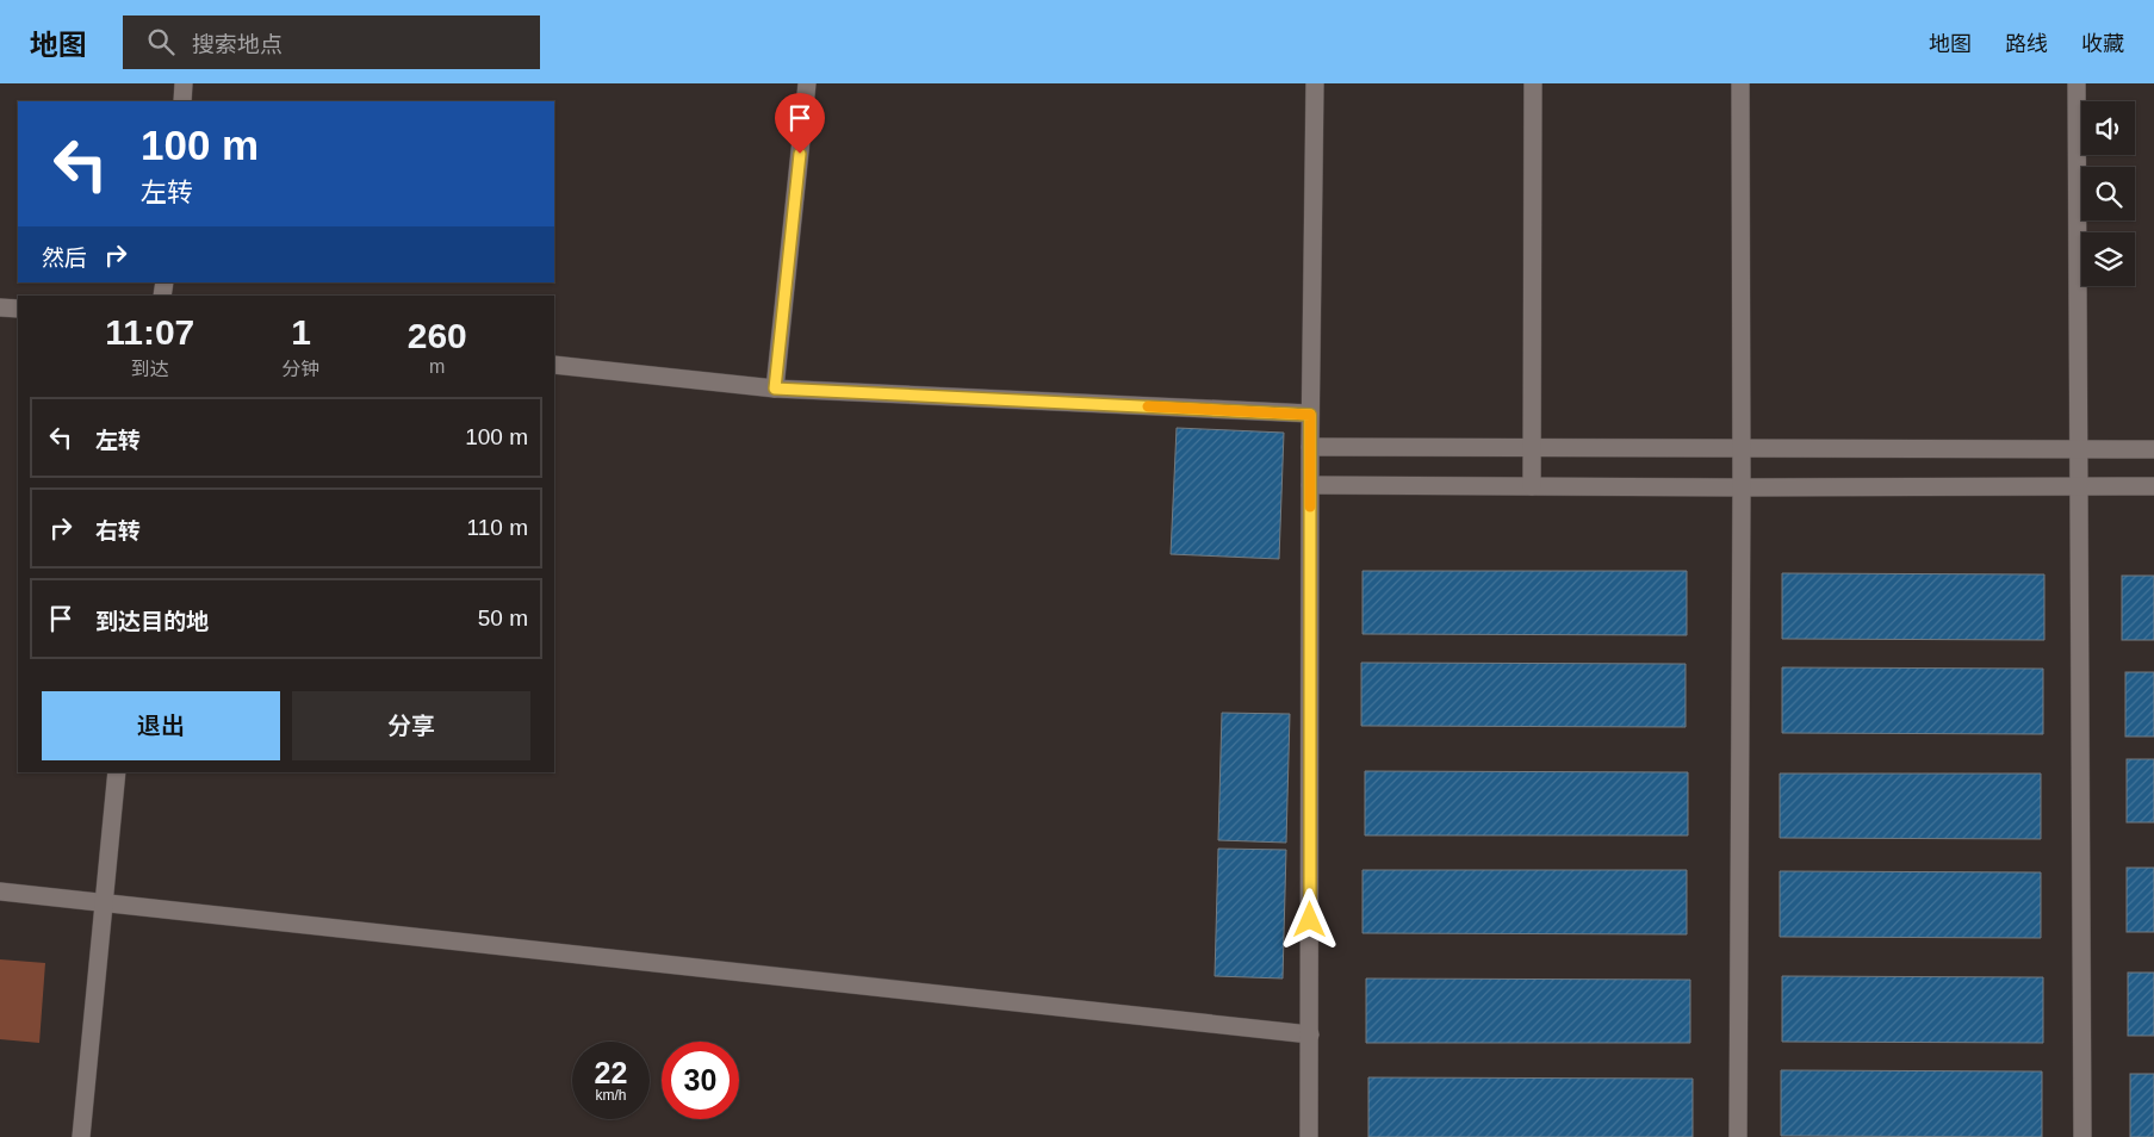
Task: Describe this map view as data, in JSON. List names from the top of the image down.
{
  "page": {
    "header": "地图",
    "search": "搜索地点",
    "nav": ["地图", "路线", "收藏"],
    "turn": ["100 m", "左转"],
    "then": "然后",
    "eta": [
      "11:07",
      "到达",
      "1",
      "分钟",
      "260",
      "m"
    ],
    "list": [
      {
        "name": "左转",
        "value": "100 m"
      },
      {
        "name": "右转",
        "value": "110 m"
      },
      {
        "name": "到达目的地",
        "value": "50 m"
      }
    ],
    "buttons": ["退出", "分享"],
    "speed": "22 km/h",
    "limit": "30"
  }
}
